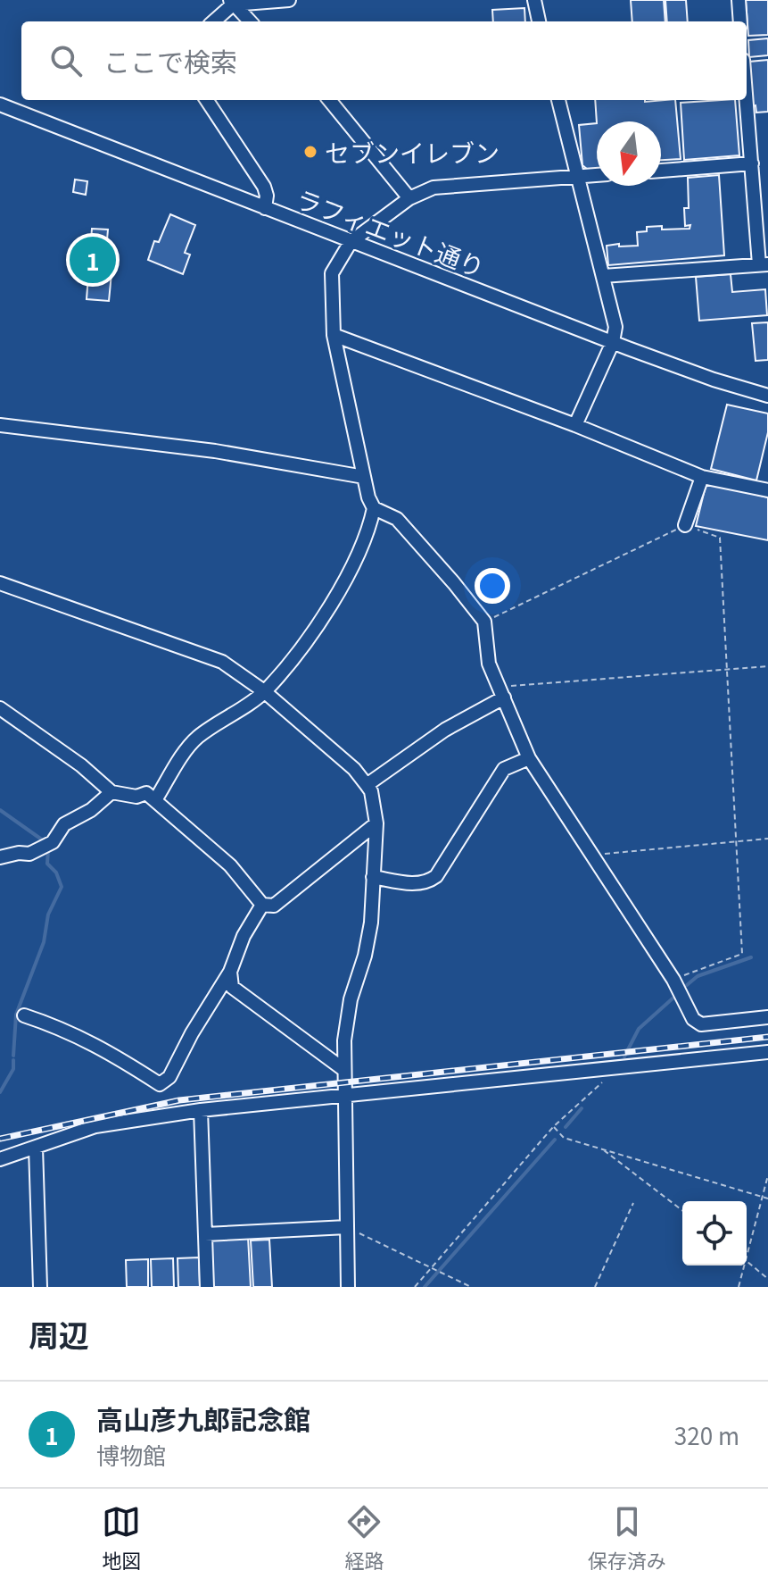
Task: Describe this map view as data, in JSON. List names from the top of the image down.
{
  "streets": {
    "street": ["ラフィエット通り"]
  },
  "places": ["セブンイレブン"],
  "north": "bottom",
  "page": {
    "search": "ここで検索",
    "pins": "1",
    "heading": "周辺",
    "list": [
      {
        "mark": "1",
        "name": "高山彦九郎記念館",
        "note": "博物館",
        "value": "320 m"
      }
    ],
    "nav": ["地図", "経路", "保存済み"]
  }
}
